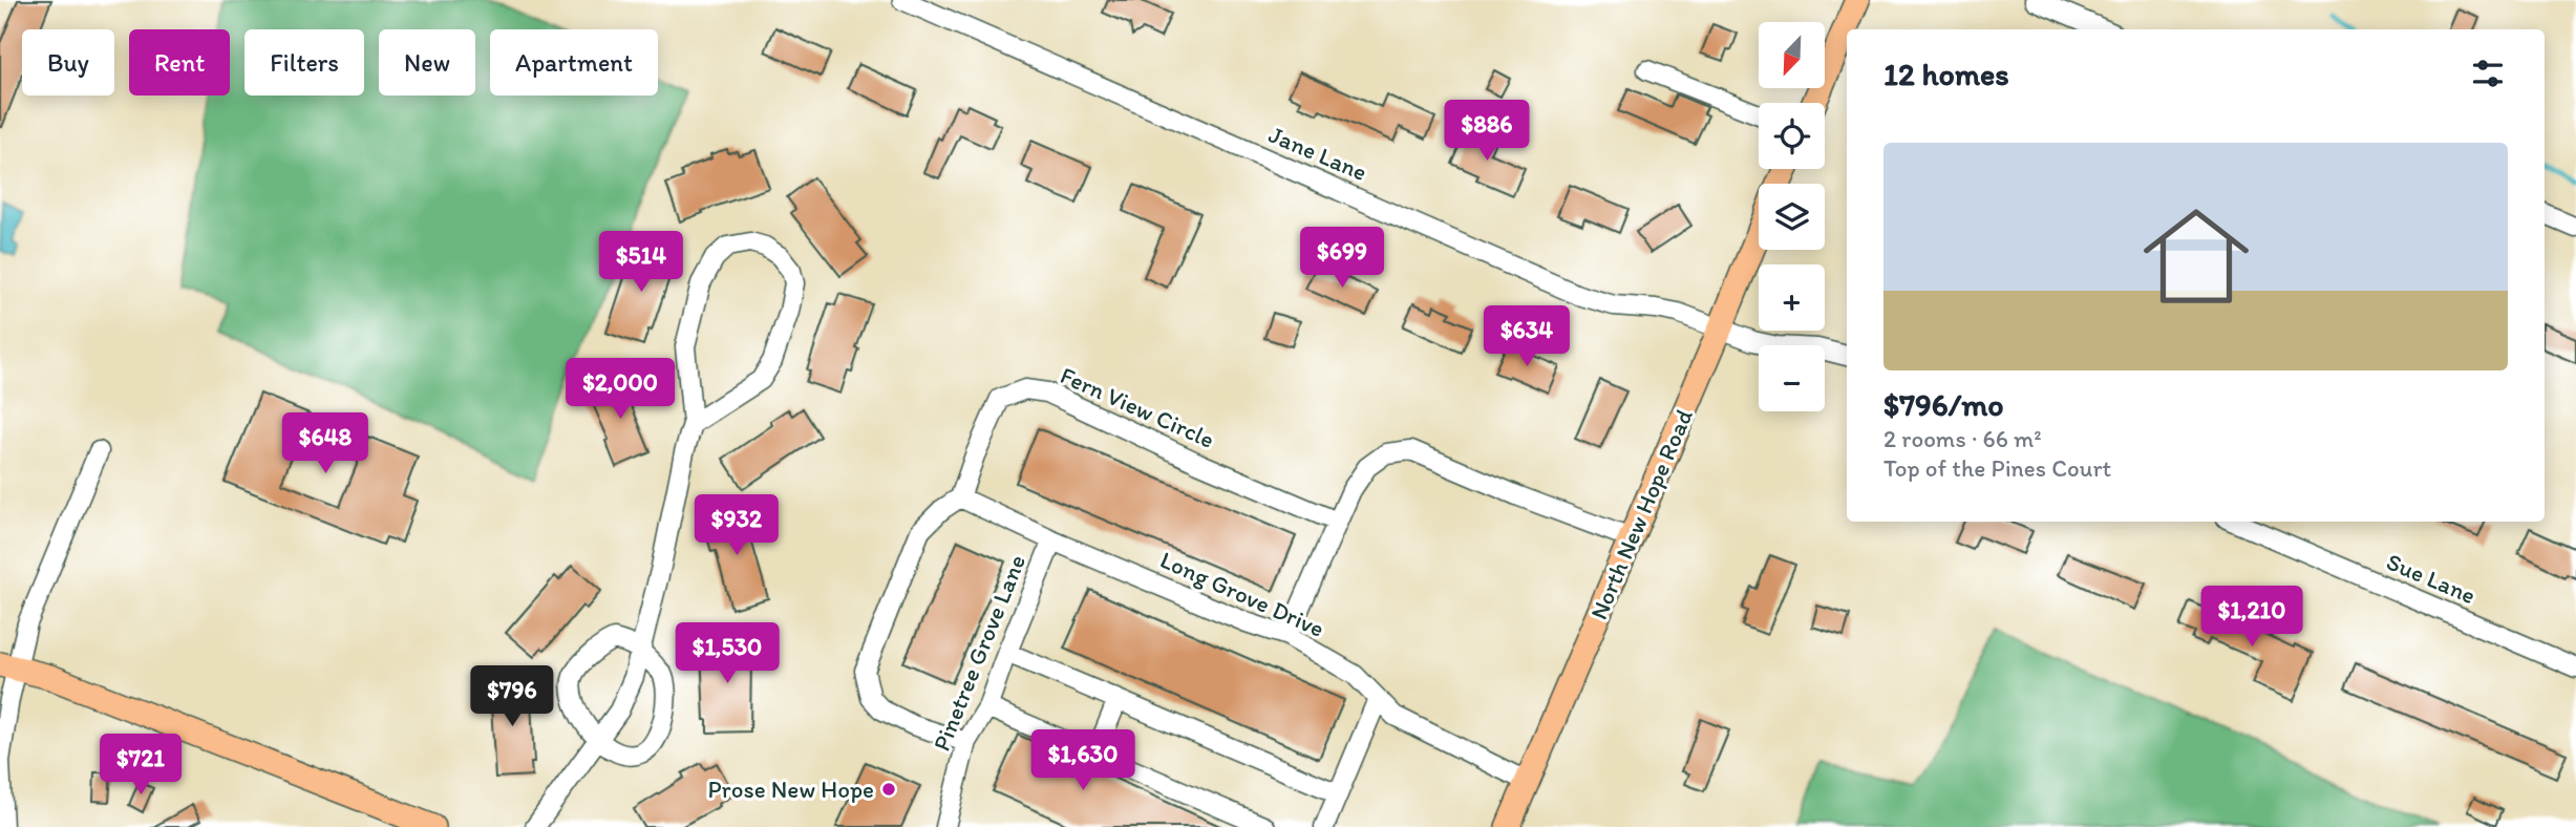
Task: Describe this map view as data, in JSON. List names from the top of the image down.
{
  "streets": {
    "main road": ["North New Hope Road"],
    "street": [
      "Jane Lane",
      "Fern View Circle",
      "Sue Lane",
      "Long Grove Drive",
      "Pinetree Grove Lane"
    ]
  },
  "crossings": [
    ["Jane Lane", "North New Hope Road"],
    ["Fern View Circle", "Long Grove Drive"],
    ["North New Hope Road", "Long Grove Drive"],
    ["Long Grove Drive", "Pinetree Grove Lane"]
  ],
  "places": ["Prose New Hope"],
  "north": "bottom left",
  "page": {
    "map_buttons": ["+", "−"],
    "chip": [
      "Buy",
      "Rent",
      "Filters",
      "New",
      "Apartment"
    ],
    "heading": "12 homes",
    "price": [
      "$886",
      "$699",
      "$514",
      "$634",
      "$2,000",
      "$648",
      "$932",
      "$1,210",
      "$1,530",
      "$796",
      "$1,630",
      "$721"
    ],
    "list": [
      {
        "name": "$796/mo",
        "note": "2 rooms · 66 m² · Top of the Pines Court"
      }
    ]
  }
}
